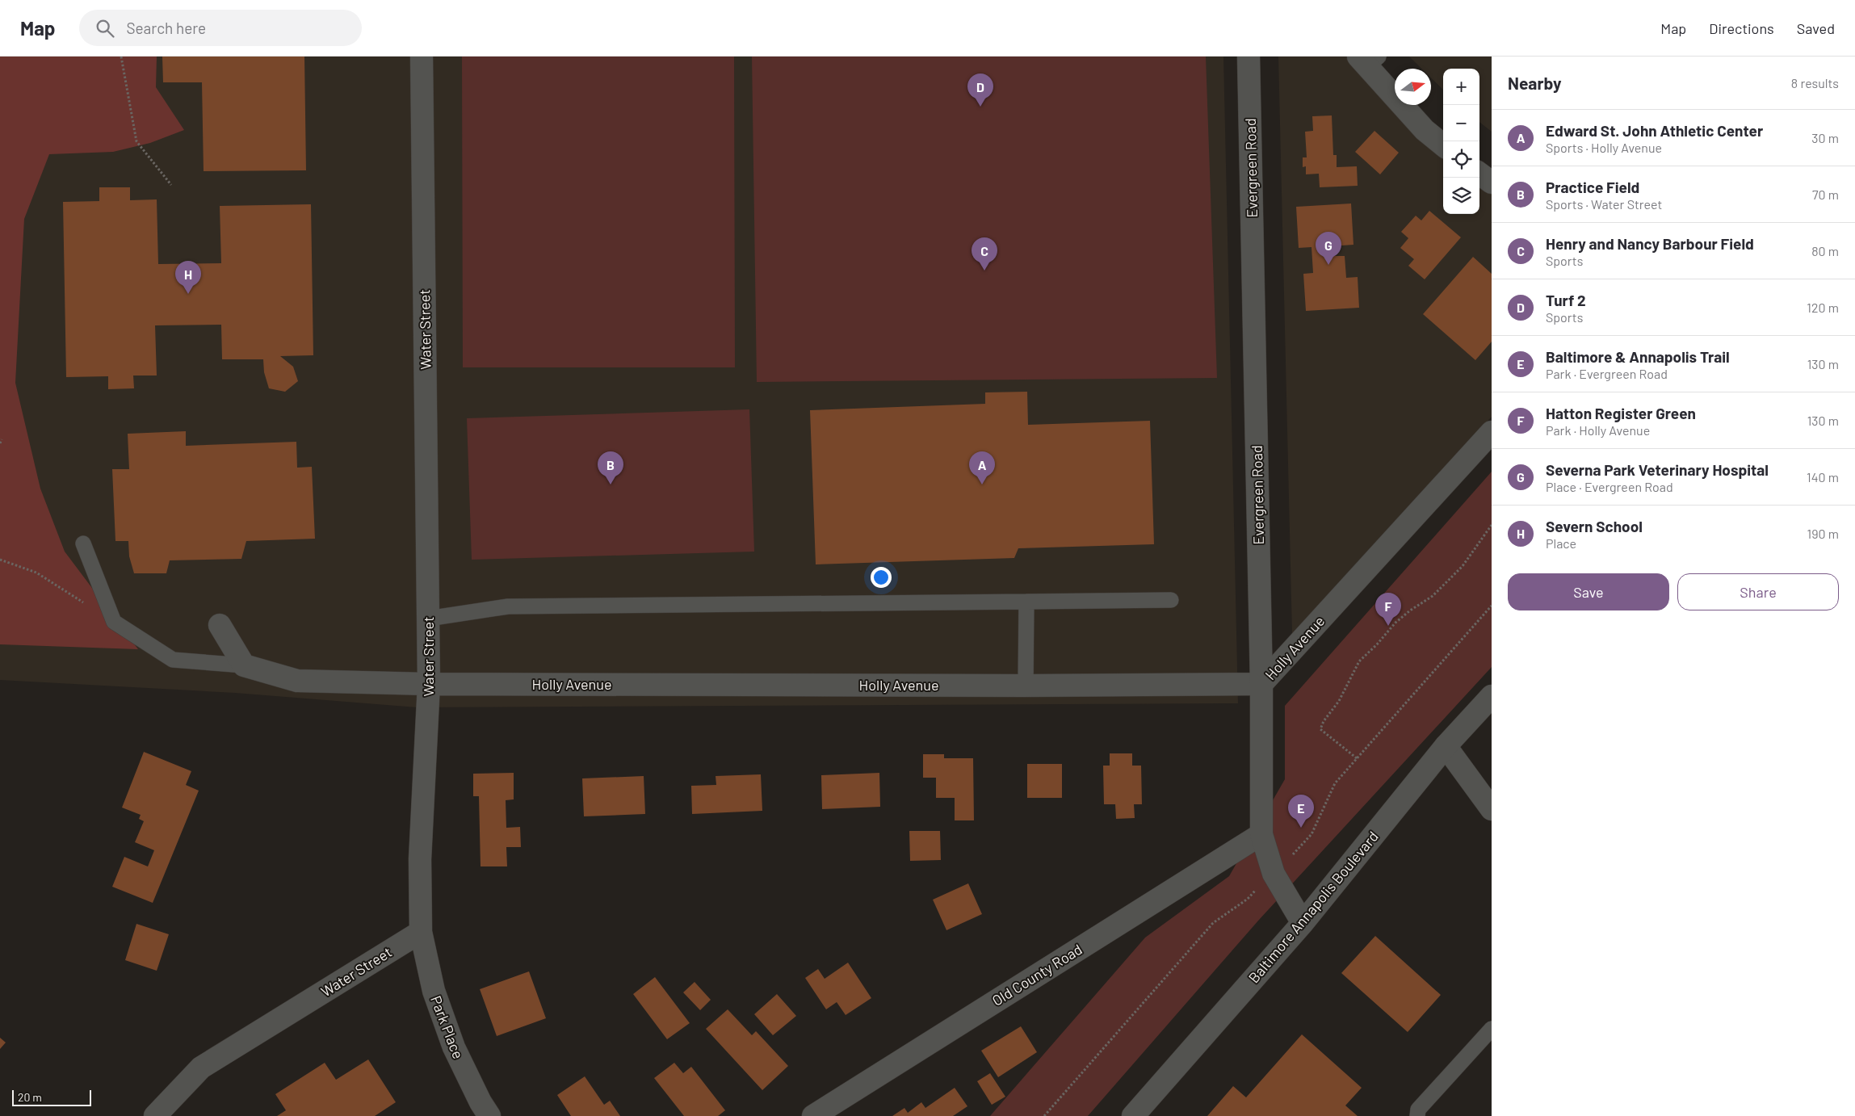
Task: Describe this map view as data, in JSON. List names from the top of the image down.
{
  "streets": {
    "street": [
      "Evergreen Road",
      "Water Street",
      "Holly Avenue",
      "Baltimore Annapolis Boulevard",
      "Old County Road",
      "Park Place"
    ]
  },
  "crossings": [
    ["Evergreen Road", "Holly Avenue"],
    ["Evergreen Road", "Baltimore Annapolis Boulevard"],
    ["Evergreen Road", "Old County Road"],
    ["Water Street", "Holly Avenue"],
    ["Water Street", "Park Place"]
  ],
  "scale_bar": "20 m",
  "north": "right",
  "page": {
    "header": "Map",
    "search": "Search here",
    "nav": ["Map", "Directions", "Saved"],
    "heading": ["Nearby", "8 results"],
    "map_buttons": ["+", "−"],
    "pins": [
      "D",
      "G",
      "C",
      "H",
      "A",
      "B",
      "F",
      "E"
    ],
    "list": [
      {
        "mark": "A",
        "name": "Edward St. John Athletic Center",
        "note": "Sports · Holly Avenue",
        "value": "30 m"
      },
      {
        "mark": "B",
        "name": "Practice Field",
        "note": "Sports · Water Street",
        "value": "70 m"
      },
      {
        "mark": "C",
        "name": "Henry and Nancy Barbour Field",
        "note": "Sports",
        "value": "80 m"
      },
      {
        "mark": "D",
        "name": "Turf 2",
        "note": "Sports",
        "value": "120 m"
      },
      {
        "mark": "E",
        "name": "Baltimore & Annapolis Trail",
        "note": "Park · Evergreen Road",
        "value": "130 m"
      },
      {
        "mark": "F",
        "name": "Hatton Register Green",
        "note": "Park · Holly Avenue",
        "value": "130 m"
      },
      {
        "mark": "G",
        "name": "Severna Park Veterinary Hospital",
        "note": "Place · Evergreen Road",
        "value": "140 m"
      },
      {
        "mark": "H",
        "name": "Severn School",
        "note": "Place",
        "value": "190 m"
      }
    ],
    "buttons": ["Save", "Share"],
    "scale": "20 m"
  }
}
